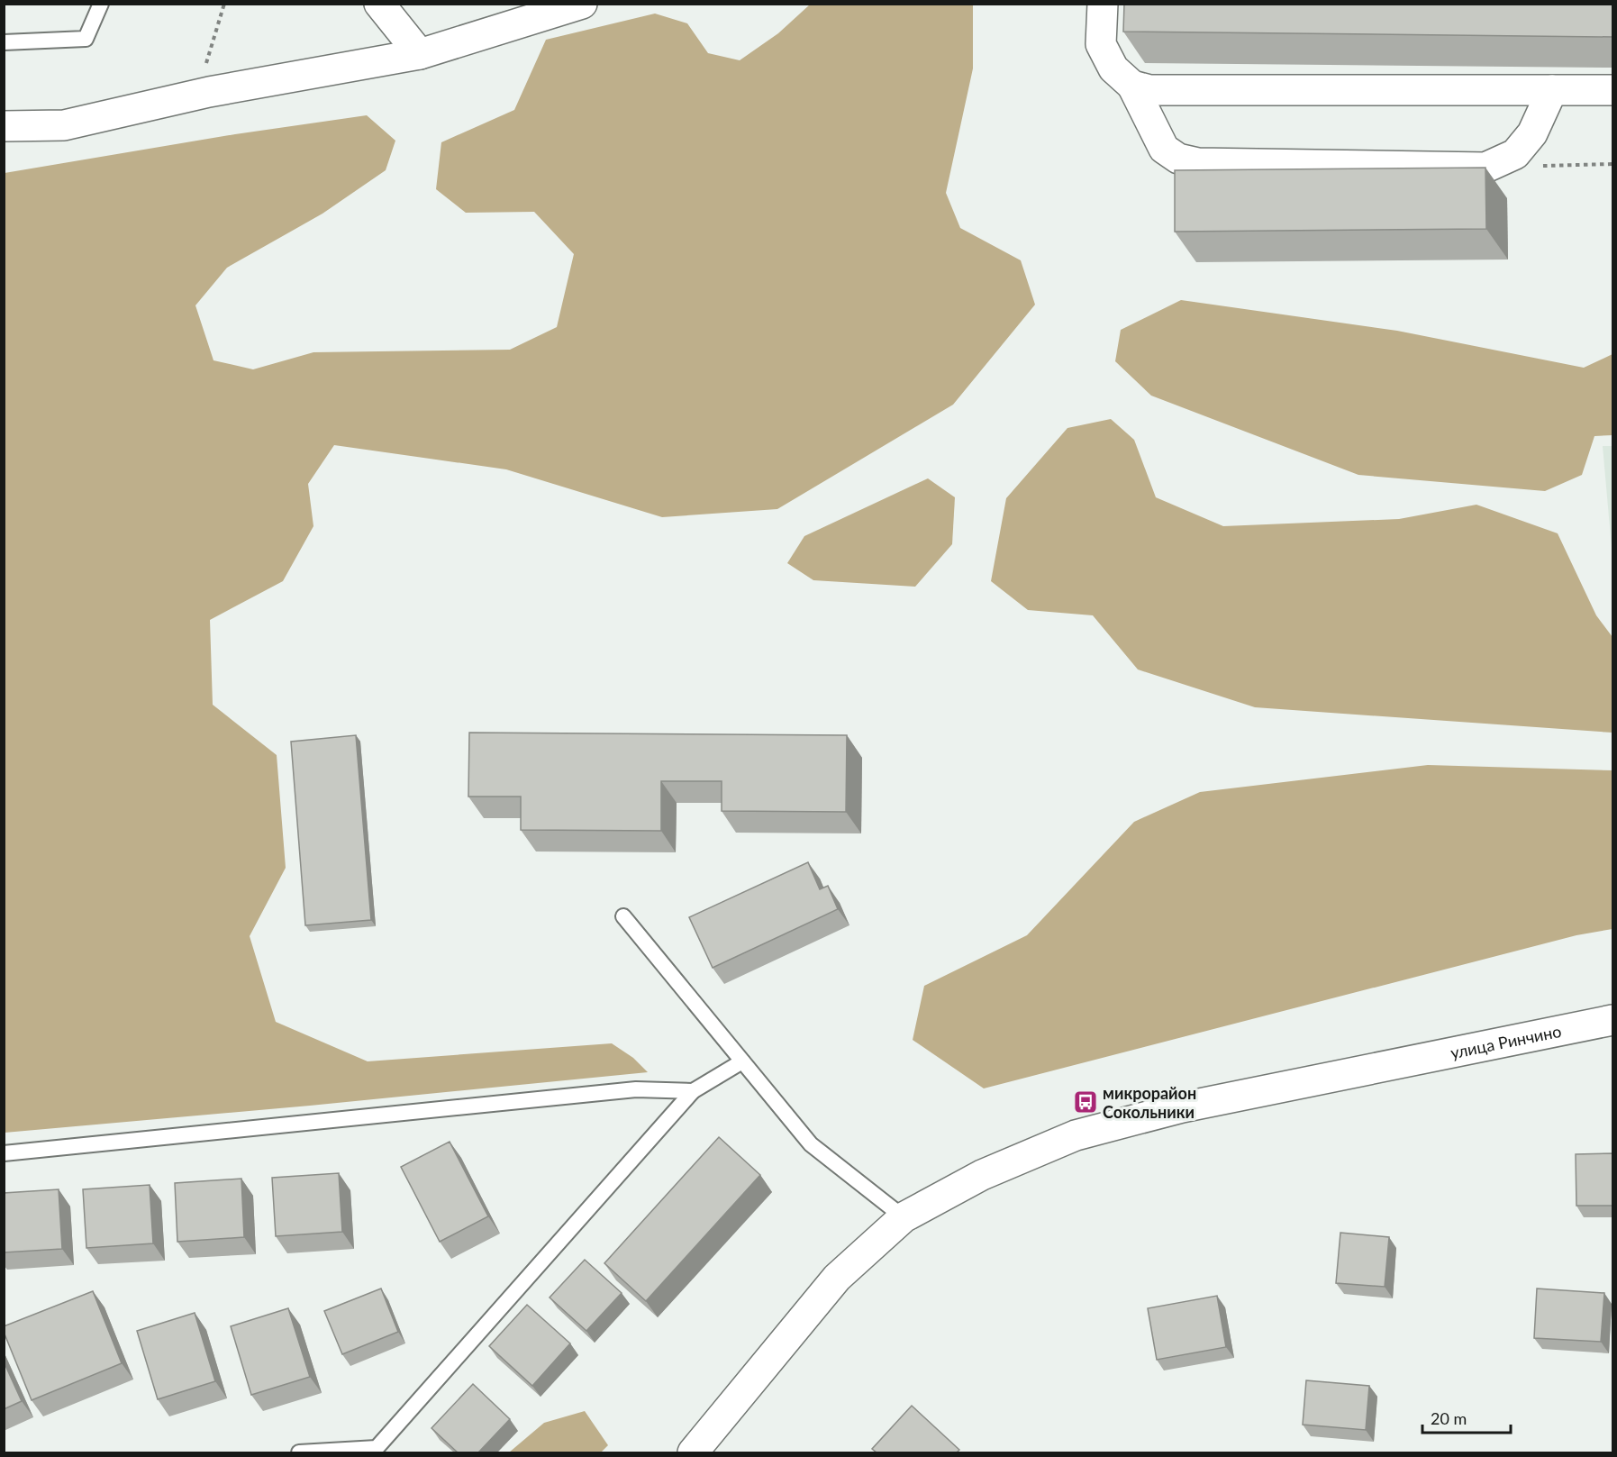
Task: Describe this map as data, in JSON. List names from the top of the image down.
{
  "streets": {
    "street": ["улица Ринчино"]
  },
  "places": {
    "bus stop": ["микрорайон Сокольники"]
  },
  "scale_bar": "20 m"
}
